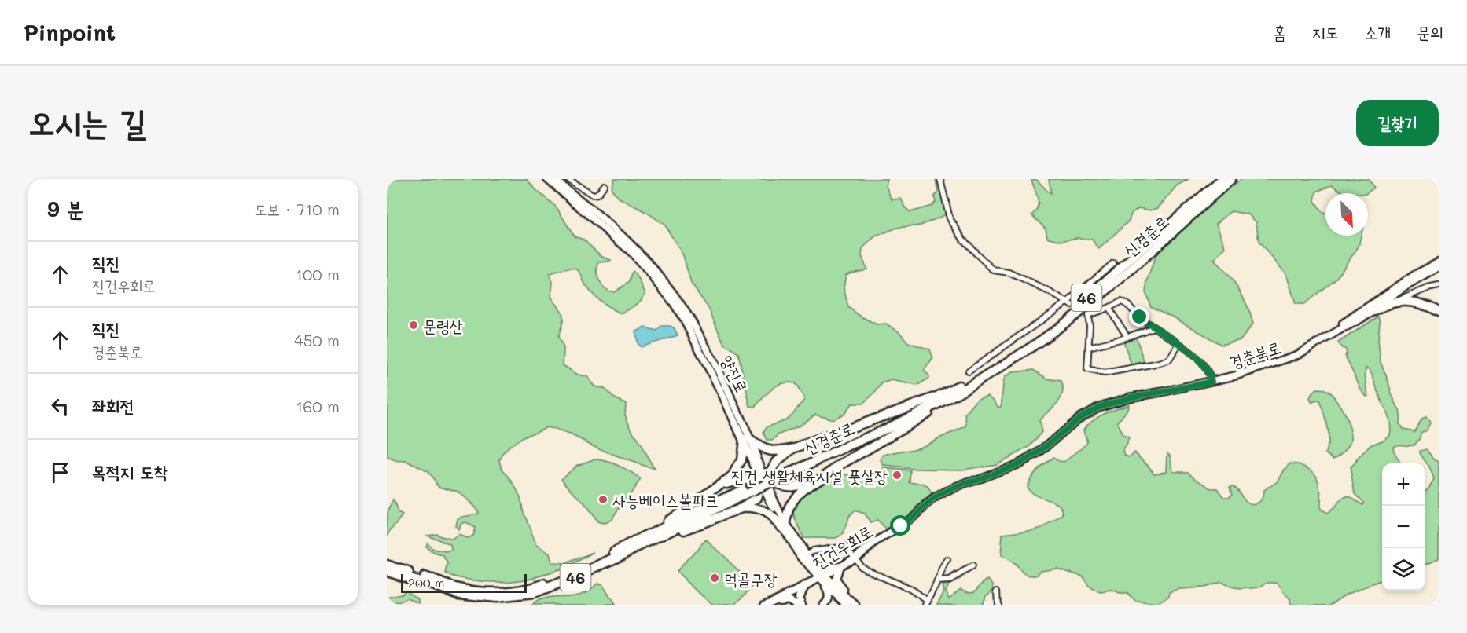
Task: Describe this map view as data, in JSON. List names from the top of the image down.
{
  "streets": {
    "highway": ["신경춘로", "46"],
    "main road": ["경춘북로", "양진로", "진건우회로"]
  },
  "crossings": [
    ["경춘북로", "진건우회로"],
    ["양진로", "진건우회로"]
  ],
  "places": [
    "문령산",
    "진건 생활체육시설 풋살장",
    "사능베이스볼파크",
    "먹골구장"
  ],
  "scale_bar": "200 m",
  "north": "bottom right",
  "page": {
    "header": "Pinpoint",
    "nav": [
      "홈",
      "지도",
      "소개",
      "문의"
    ],
    "title": "오시는 길",
    "buttons": "길찾기",
    "heading": ["9 분", "도보 · 710 m"],
    "list": [
      ["직진", "진건우회로", "100 m"],
      ["직진", "경춘북로", "450 m"],
      ["좌회전", "160 m"],
      "목적지 도착"
    ],
    "map_buttons": ["+", "−"],
    "scale": "200 m"
  }
}
